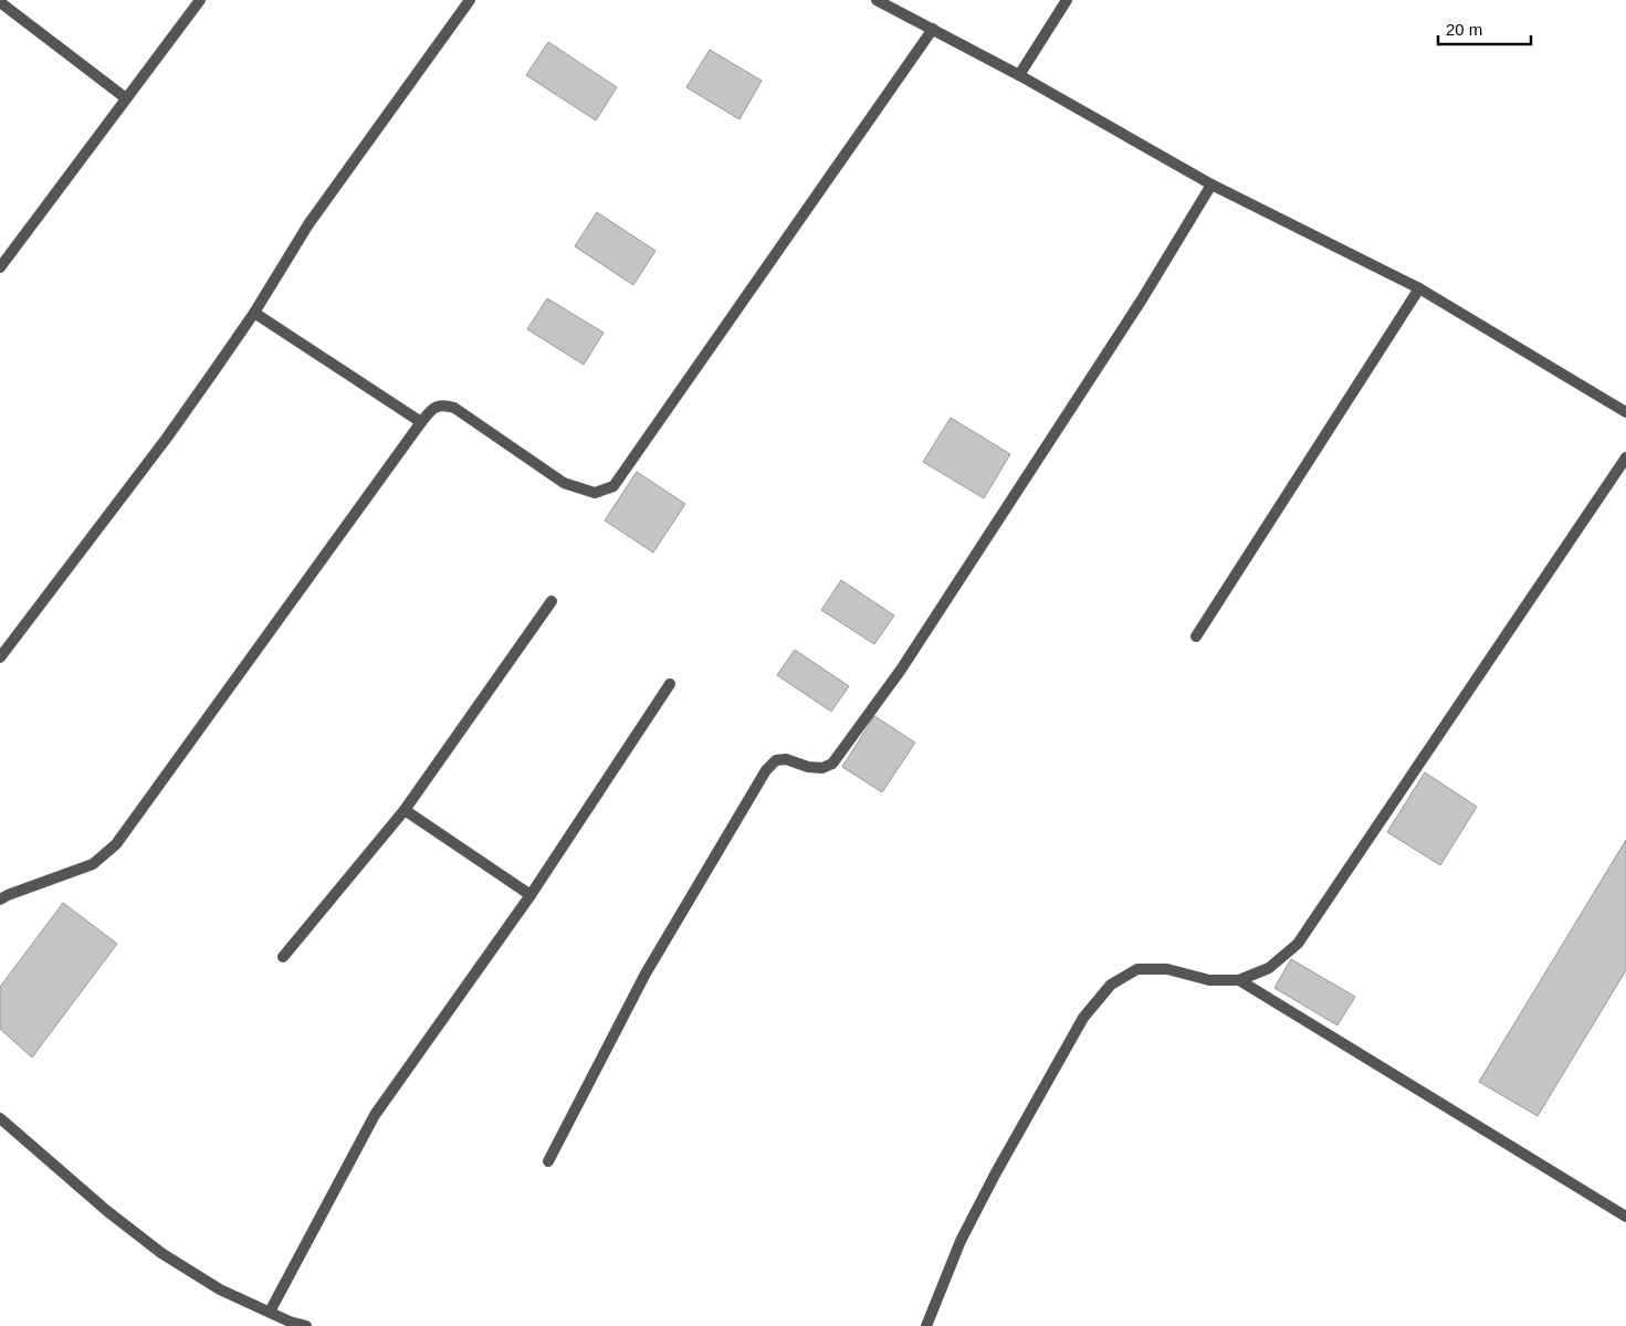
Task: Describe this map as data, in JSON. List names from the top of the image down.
{
  "scale_bar": "20 m"
}
